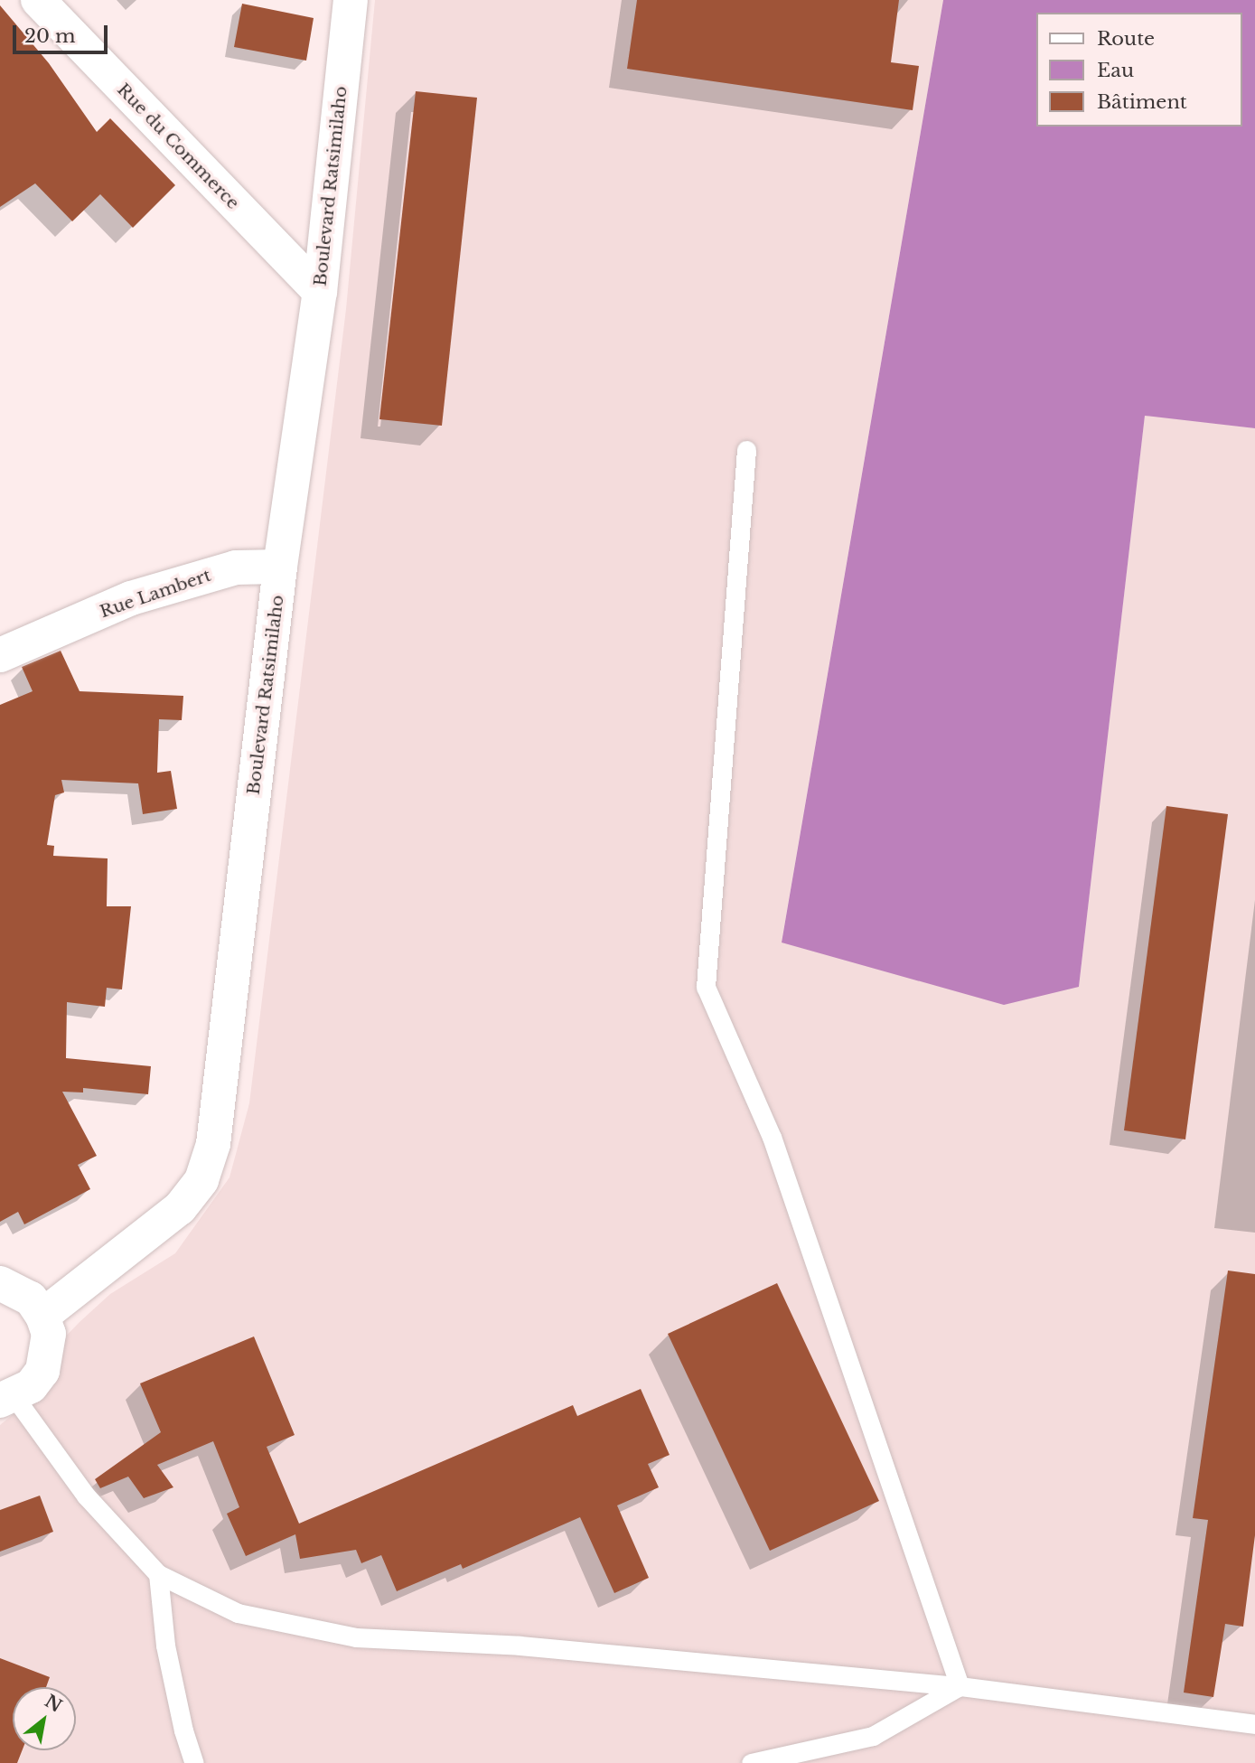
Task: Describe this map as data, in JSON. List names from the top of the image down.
{
  "streets": {
    "main road": ["Rue du Commerce", "Boulevard Ratsimilaho", "Rue Lambert"]
  },
  "crossings": [
    ["Rue du Commerce", "Boulevard Ratsimilaho"],
    ["Boulevard Ratsimilaho", "Rue Lambert"]
  ],
  "legend": ["Route", "Eau", "Bâtiment"],
  "scale_bar": "20 m",
  "north": "top right"
}
